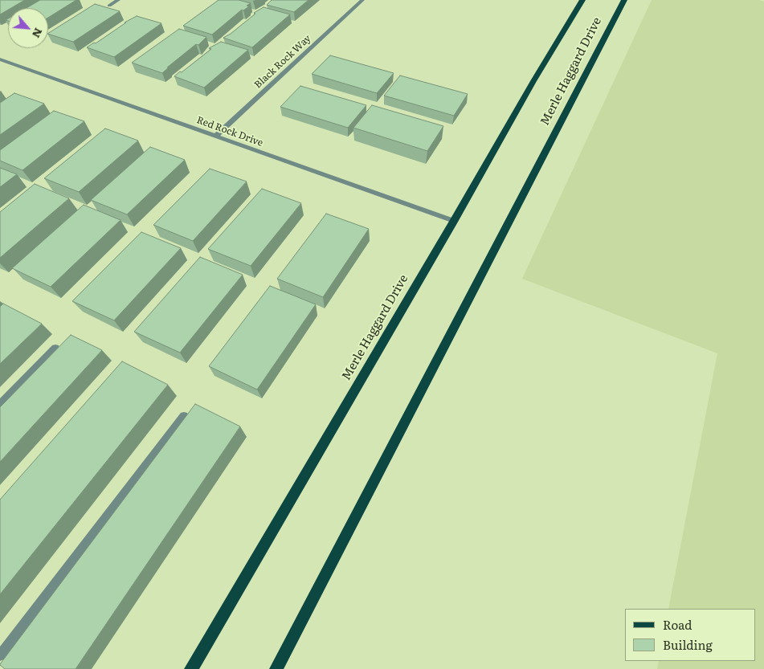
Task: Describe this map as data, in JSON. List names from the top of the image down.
{
  "streets": {
    "main road": ["Merle Haggard Drive"],
    "street": ["Black Rock Way", "Red Rock Drive"]
  },
  "crossings": [
    ["Black Rock Way", "Red Rock Drive"],
    ["Merle Haggard Drive", "Red Rock Drive"]
  ],
  "legend": ["Road", "Building"],
  "north": "bottom right"
}
